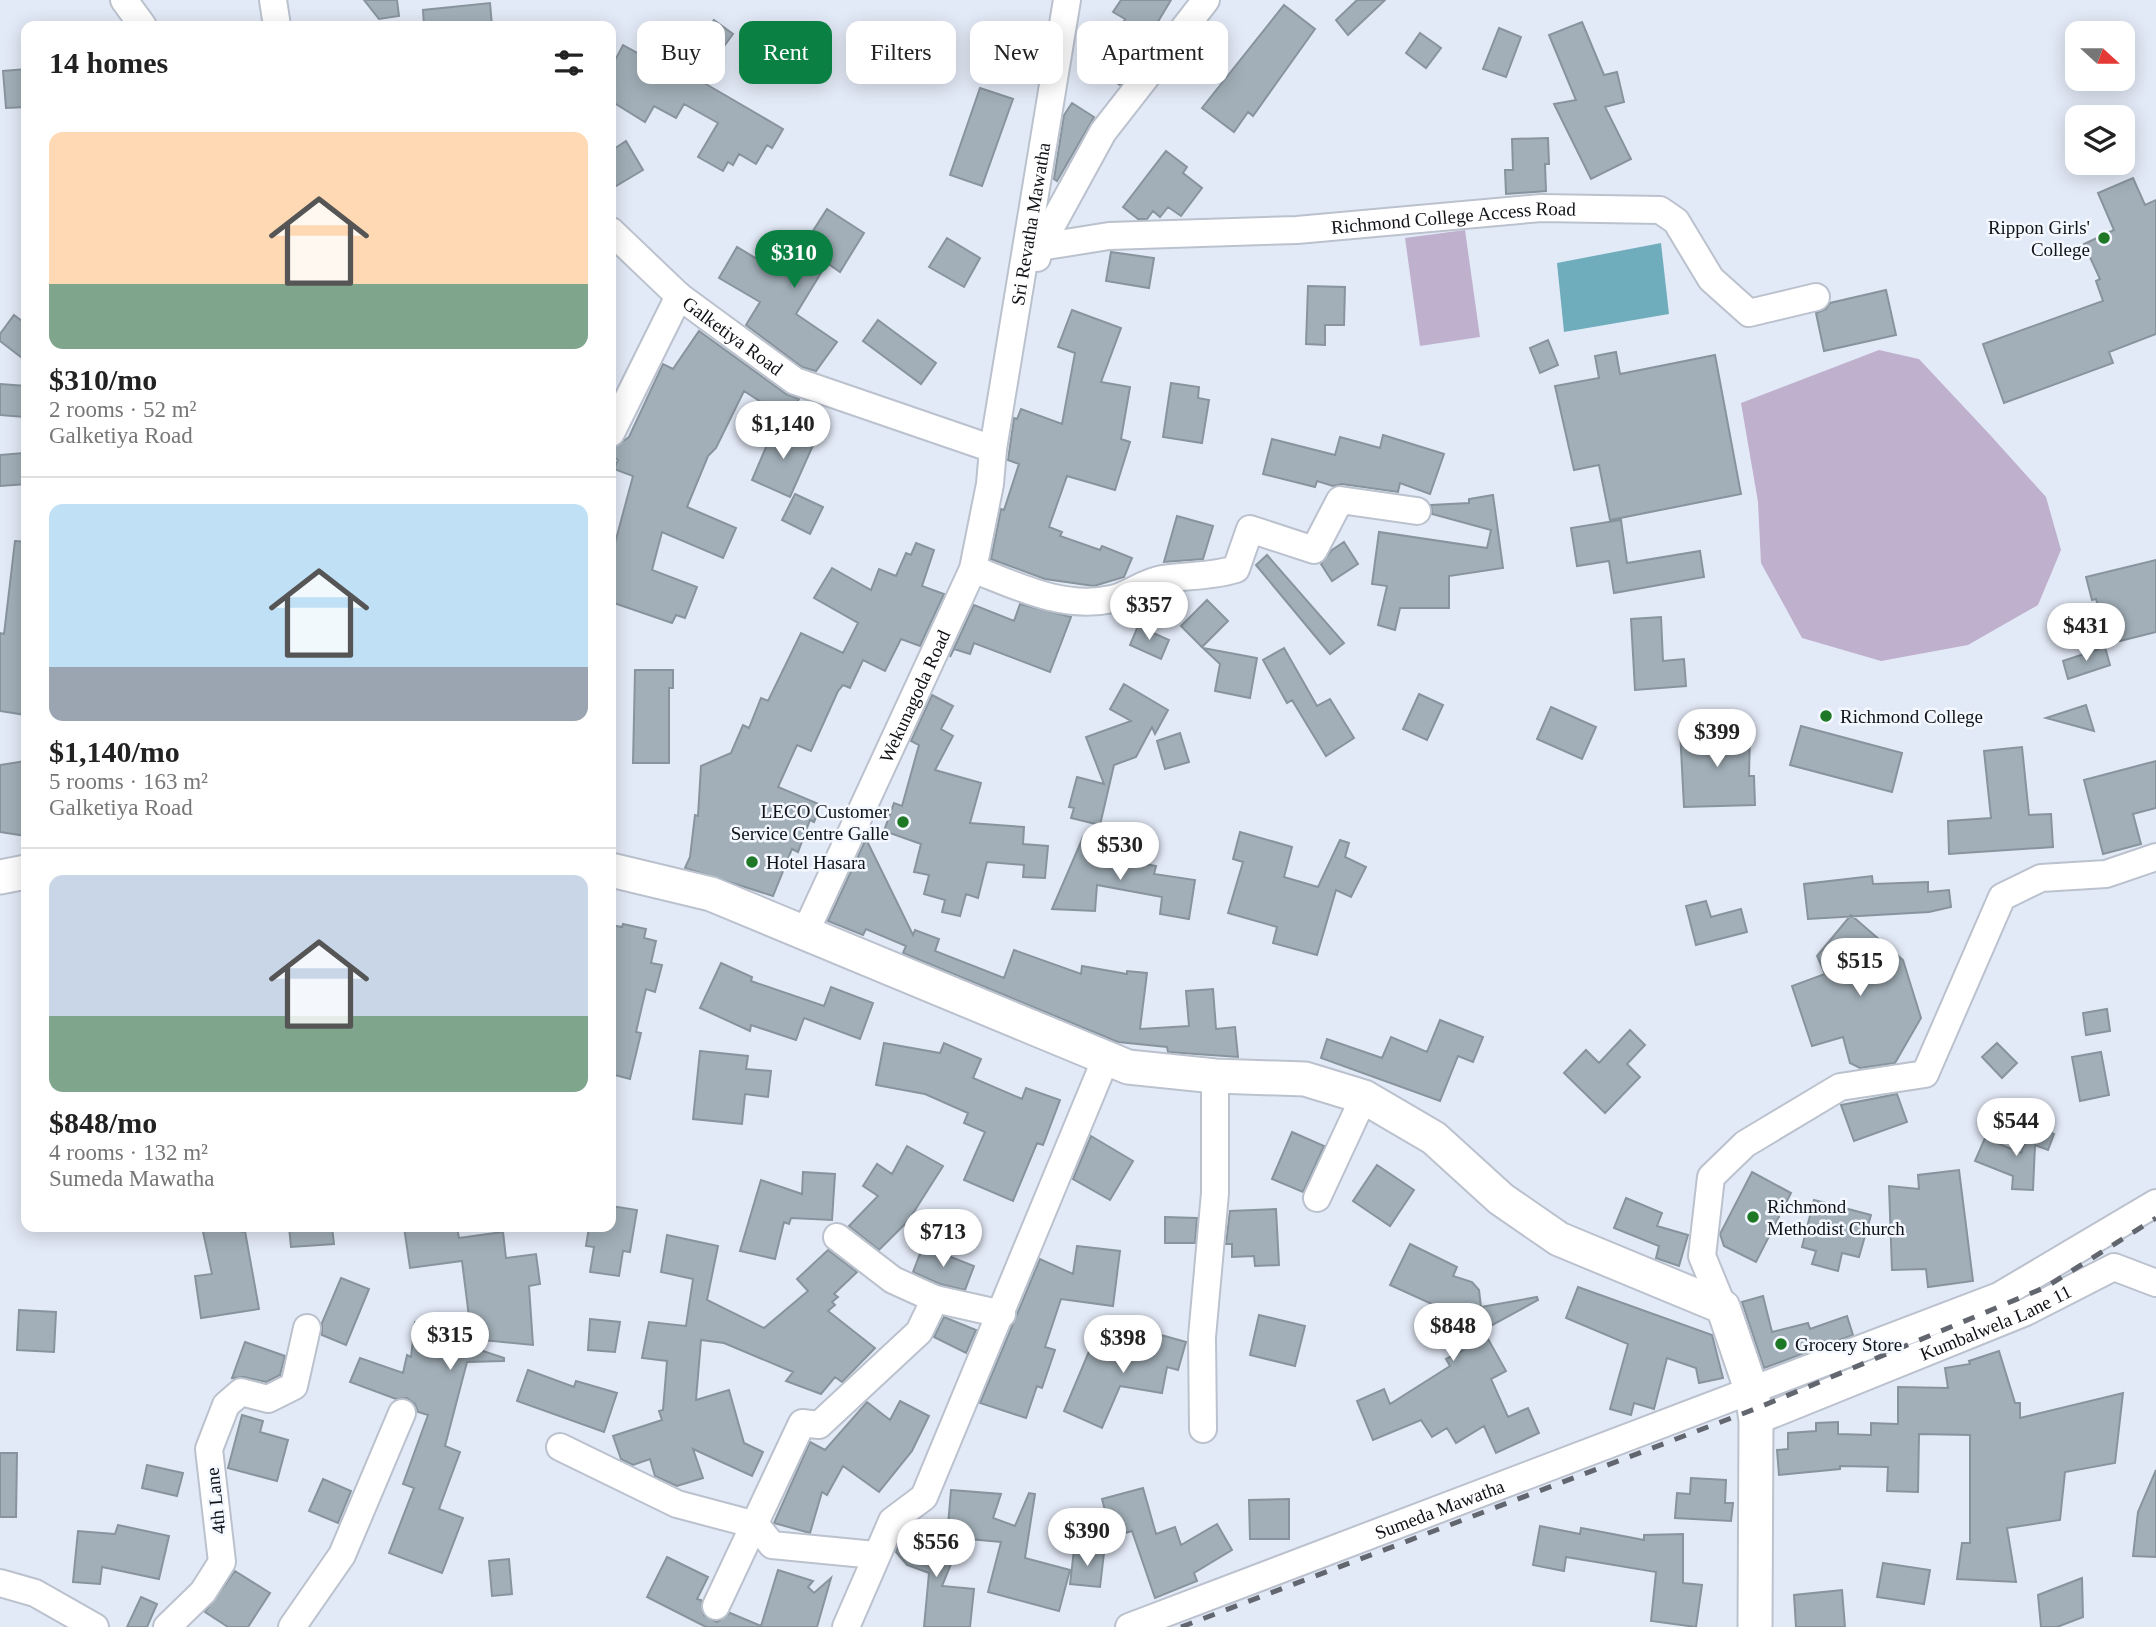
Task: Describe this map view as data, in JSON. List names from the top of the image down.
{
  "streets": {
    "street": [
      "Richmond College Access Road",
      "Sri Revatha Mawatha",
      "Galketiya Road",
      "Wekunagoda Road",
      "Kumbalwela Lane 11",
      "4th Lane",
      "Sumeda Mawatha"
    ]
  },
  "crossings": [
    ["Sri Revatha Mawatha", "Galketiya Road"],
    ["Sri Revatha Mawatha", "Wekunagoda Road"],
    ["Galketiya Road", "Wekunagoda Road"],
    ["Kumbalwela Lane 11", "Sumeda Mawatha"]
  ],
  "places": [
    "Rippon Girls' College",
    "Richmond College",
    "LECO Customer Service Centre Galle",
    "Hotel Hasara",
    "Richmond Methodist Church",
    "Grocery Store"
  ],
  "north": "right",
  "page": {
    "chip": [
      "Buy",
      "Rent",
      "Filters",
      "New",
      "Apartment"
    ],
    "heading": "14 homes",
    "list": [
      {
        "name": "$310/mo",
        "note": "2 rooms · 52 m² · Galketiya Road"
      },
      {
        "name": "$1,140/mo",
        "note": "5 rooms · 163 m² · Galketiya Road"
      },
      {
        "name": "$848/mo",
        "note": "4 rooms · 132 m² · Sumeda Mawatha"
      }
    ],
    "price": [
      "$310",
      "$1,140",
      "$357",
      "$431",
      "$399",
      "$530",
      "$515",
      "$544",
      "$713",
      "$848",
      "$315",
      "$398",
      "$390",
      "$556"
    ]
  }
}
